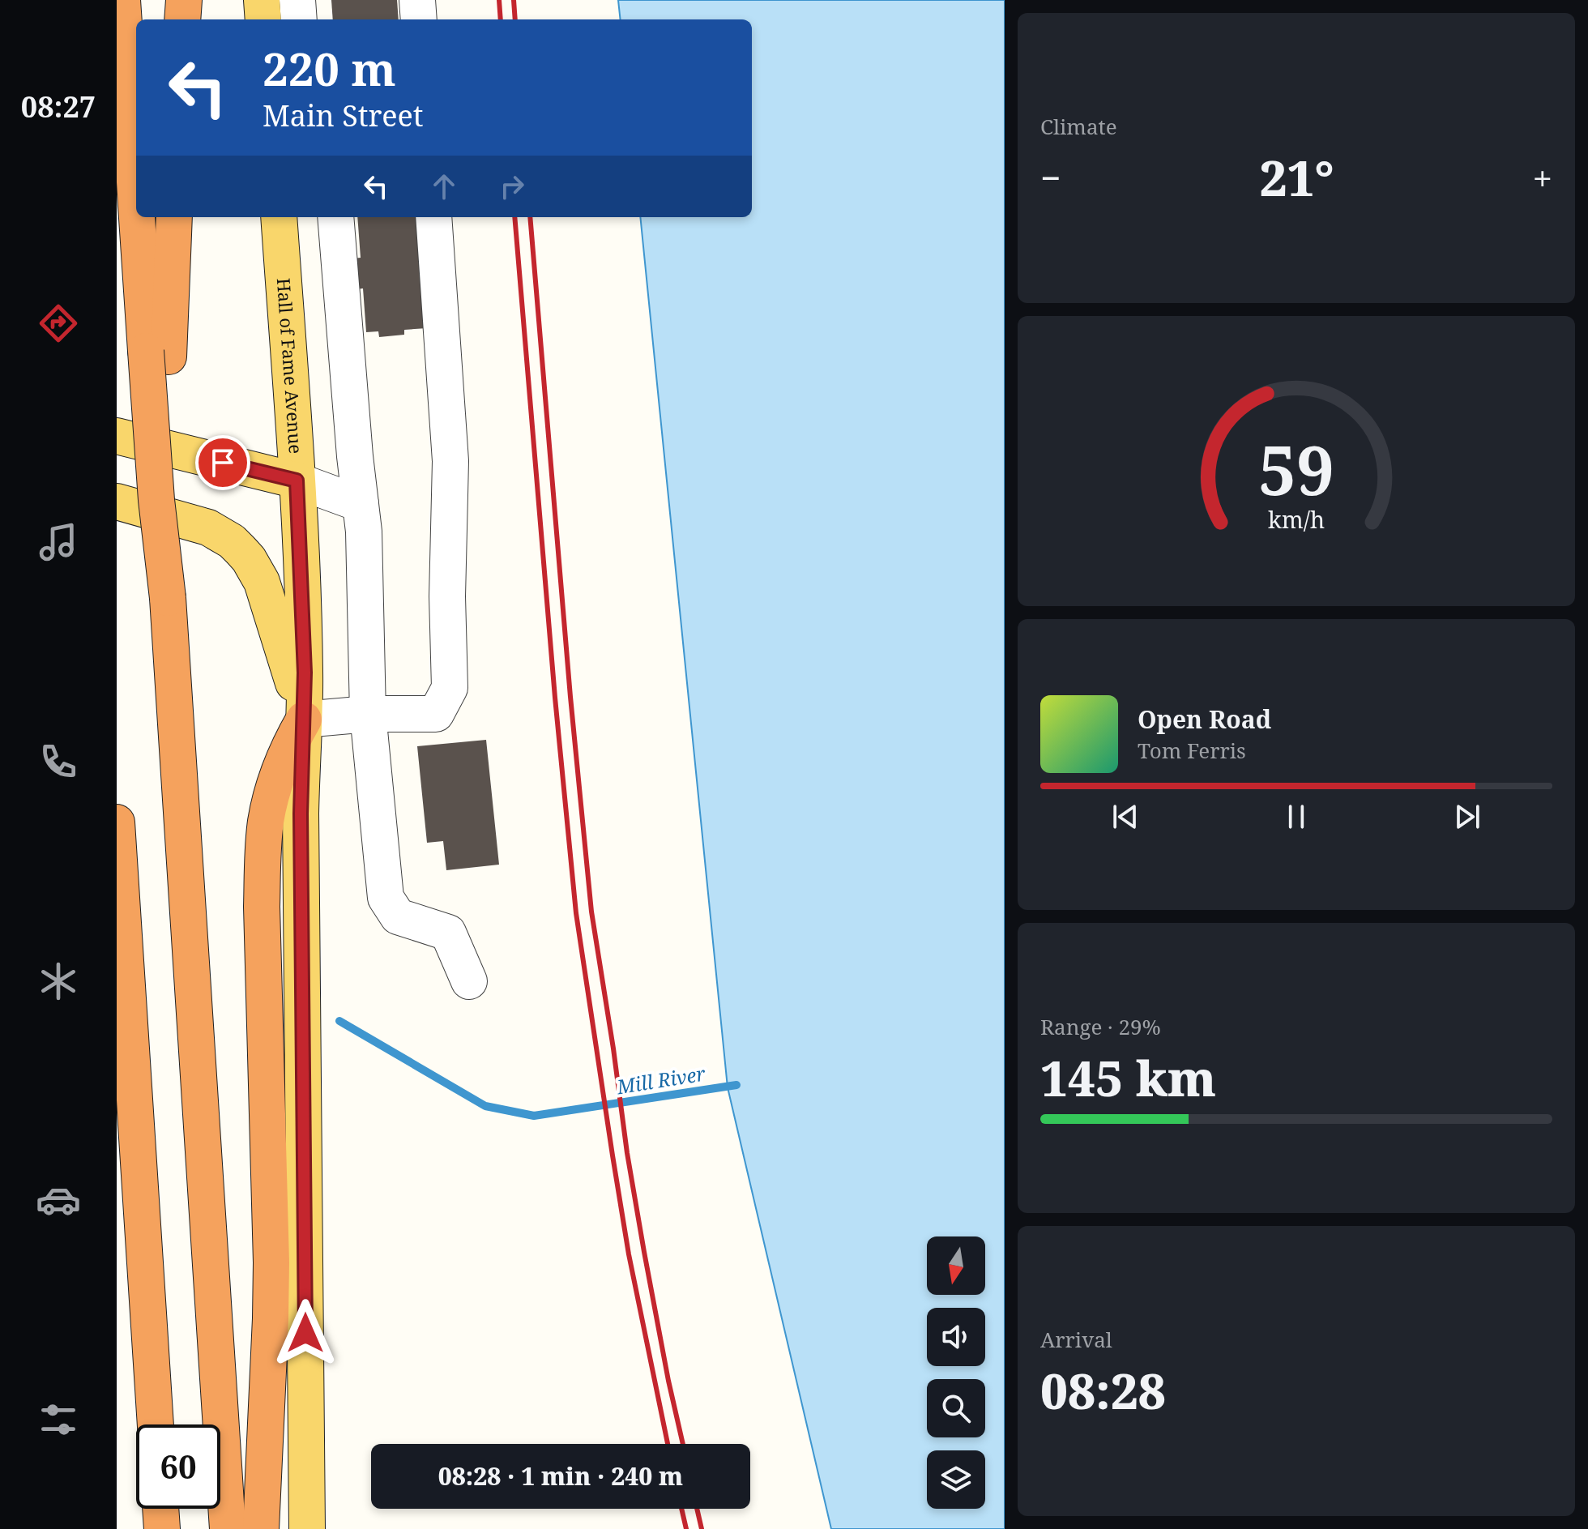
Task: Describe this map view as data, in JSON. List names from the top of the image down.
{
  "streets": {
    "main road": ["Hall of Fame Avenue"]
  },
  "water": ["Mill River"],
  "north": "bottom",
  "page": {
    "tabs": "08:27",
    "tile": [
      "Climate",
      ["Range · 29%", "145 km"],
      ["Arrival", "08:28"]
    ],
    "turn": ["220 m", "Main Street"],
    "heat": ["−", "21°", "+"],
    "song": ["Open Road", "Tom Ferris"],
    "limit": "60",
    "trip": "08:28 · 1 min · 240 m",
    "gauge": ["59", "km/h"]
  }
}
